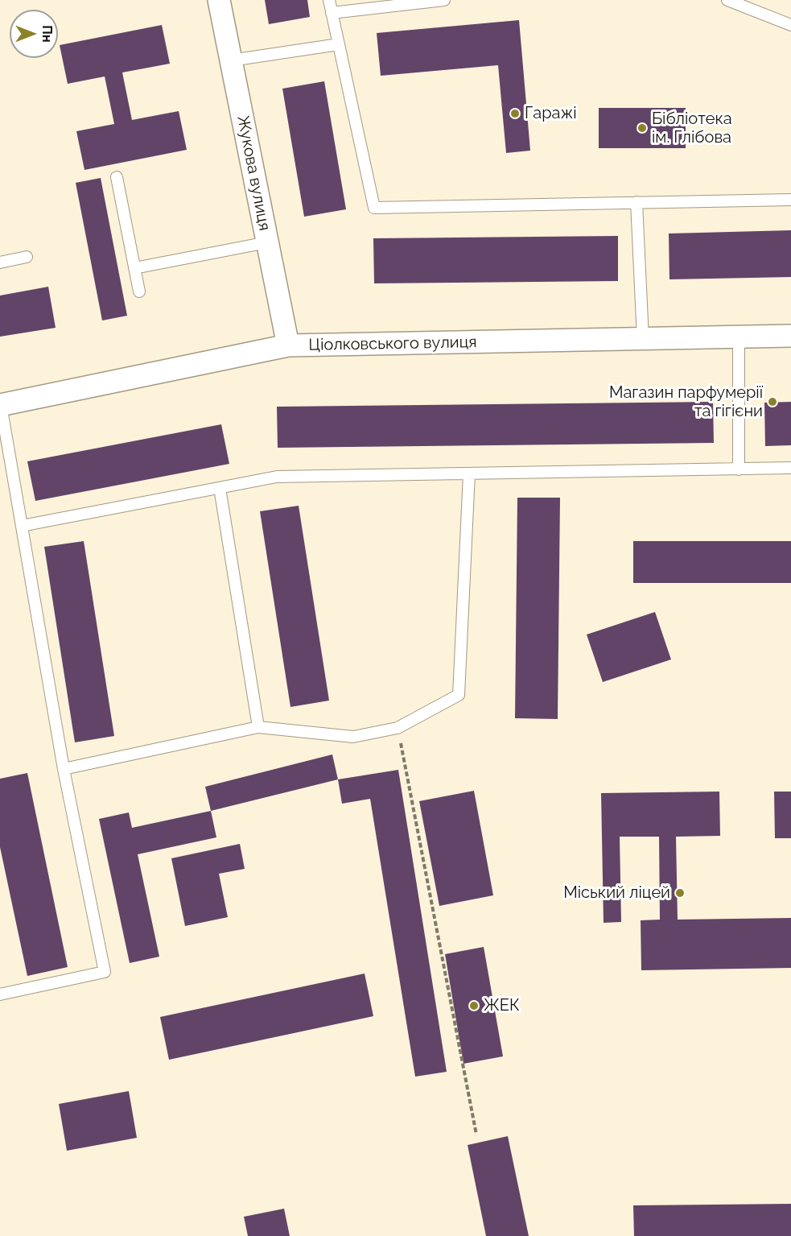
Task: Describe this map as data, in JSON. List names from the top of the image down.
{
  "streets": {
    "street": ["Жукова вулиця", "Ціолковського вулиця"]
  },
  "crossings": [
    ["Жукова вулиця", "Ціолковського вулиця"]
  ],
  "places": [
    "Гаражі",
    "Бібліотека ім. Глібова",
    "Магазин парфумерії та гігієни",
    "Міський ліцей",
    "ЖЕК"
  ],
  "north": "right"
}
